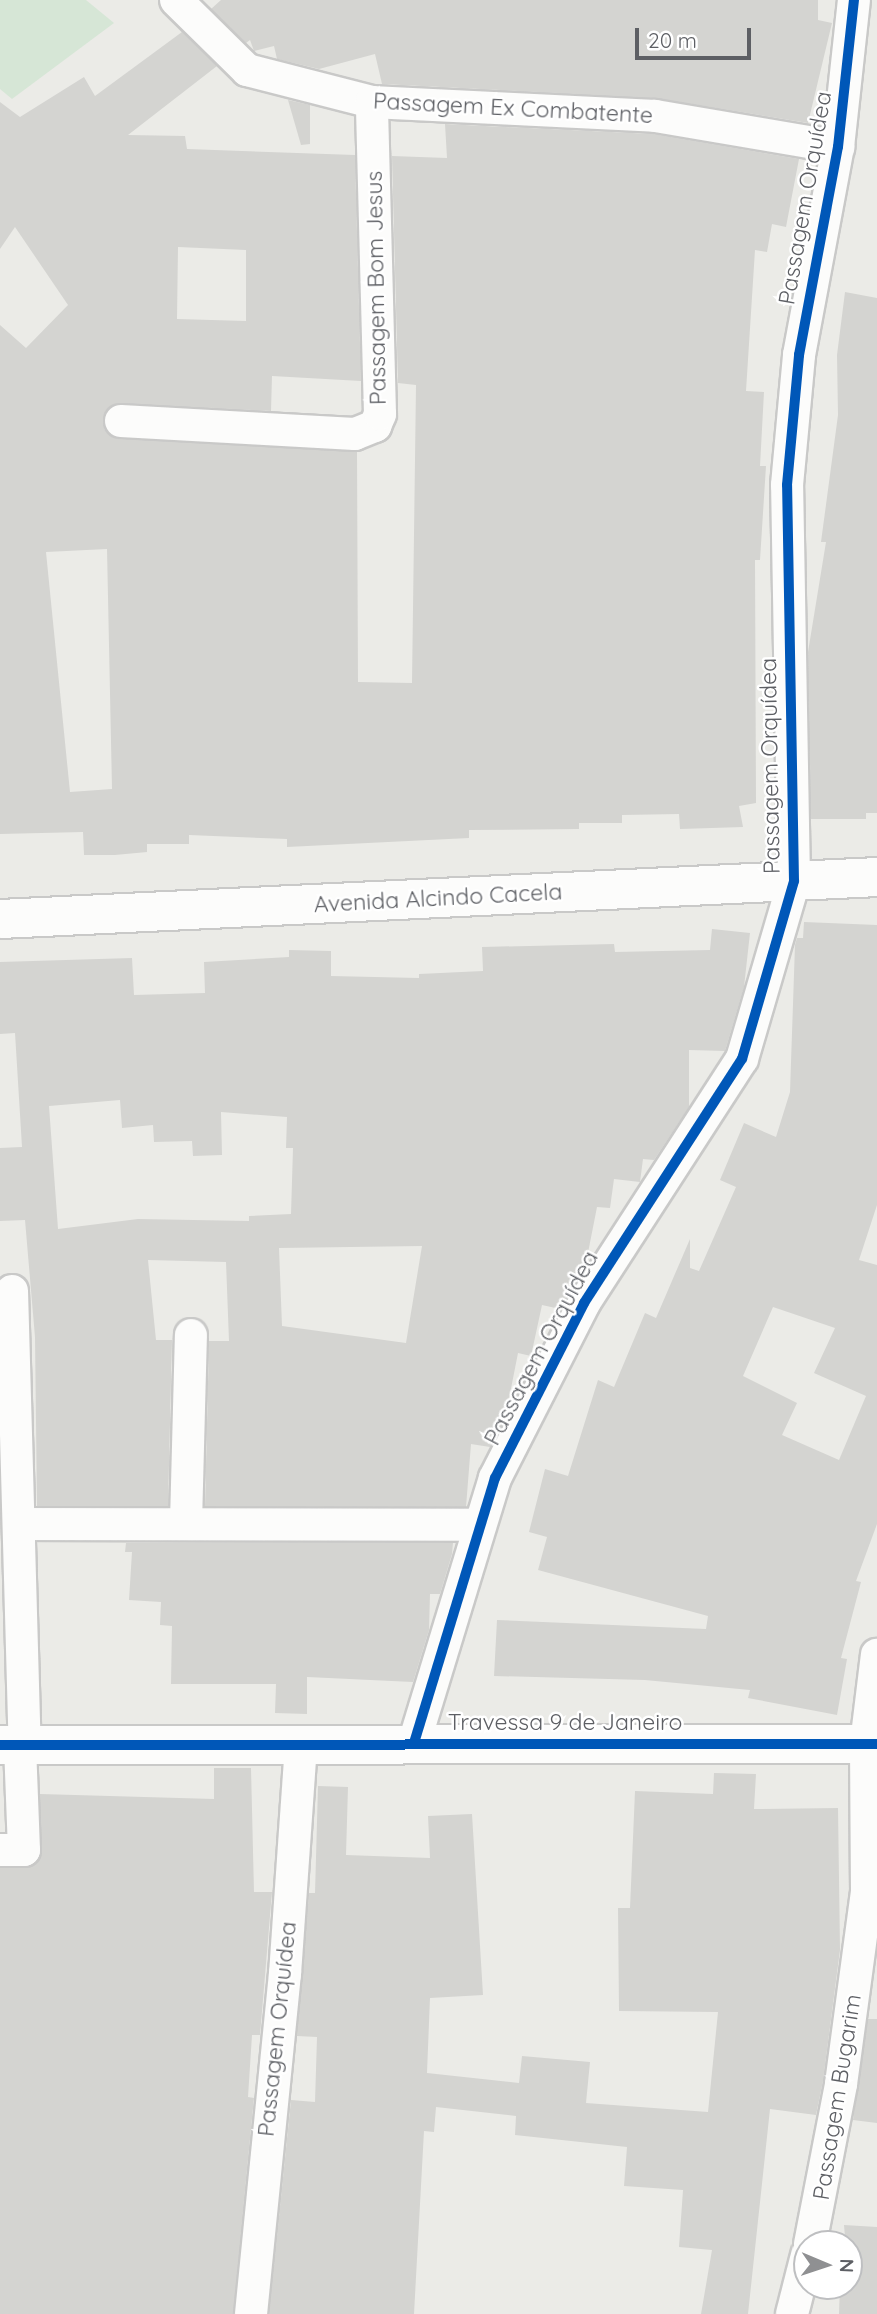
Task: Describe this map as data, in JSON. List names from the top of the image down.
{
  "streets": {
    "main road": ["Avenida Alcindo Cacela", "Travessa 9 de Janeiro"],
    "street": [
      "Passagem Ex Combatente",
      "Passagem Orquídea",
      "Passagem Bom Jesus",
      "Passagem Bugarim"
    ]
  },
  "crossings": [
    ["Passagem Ex Combatente", "Passagem Orquídea"],
    ["Passagem Ex Combatente", "Passagem Bom Jesus"],
    ["Passagem Orquídea", "Avenida Alcindo Cacela"],
    ["Passagem Orquídea", "Travessa 9 de Janeiro"],
    ["Travessa 9 de Janeiro", "Passagem Bugarim"]
  ],
  "scale_bar": "20 m",
  "north": "right"
}
